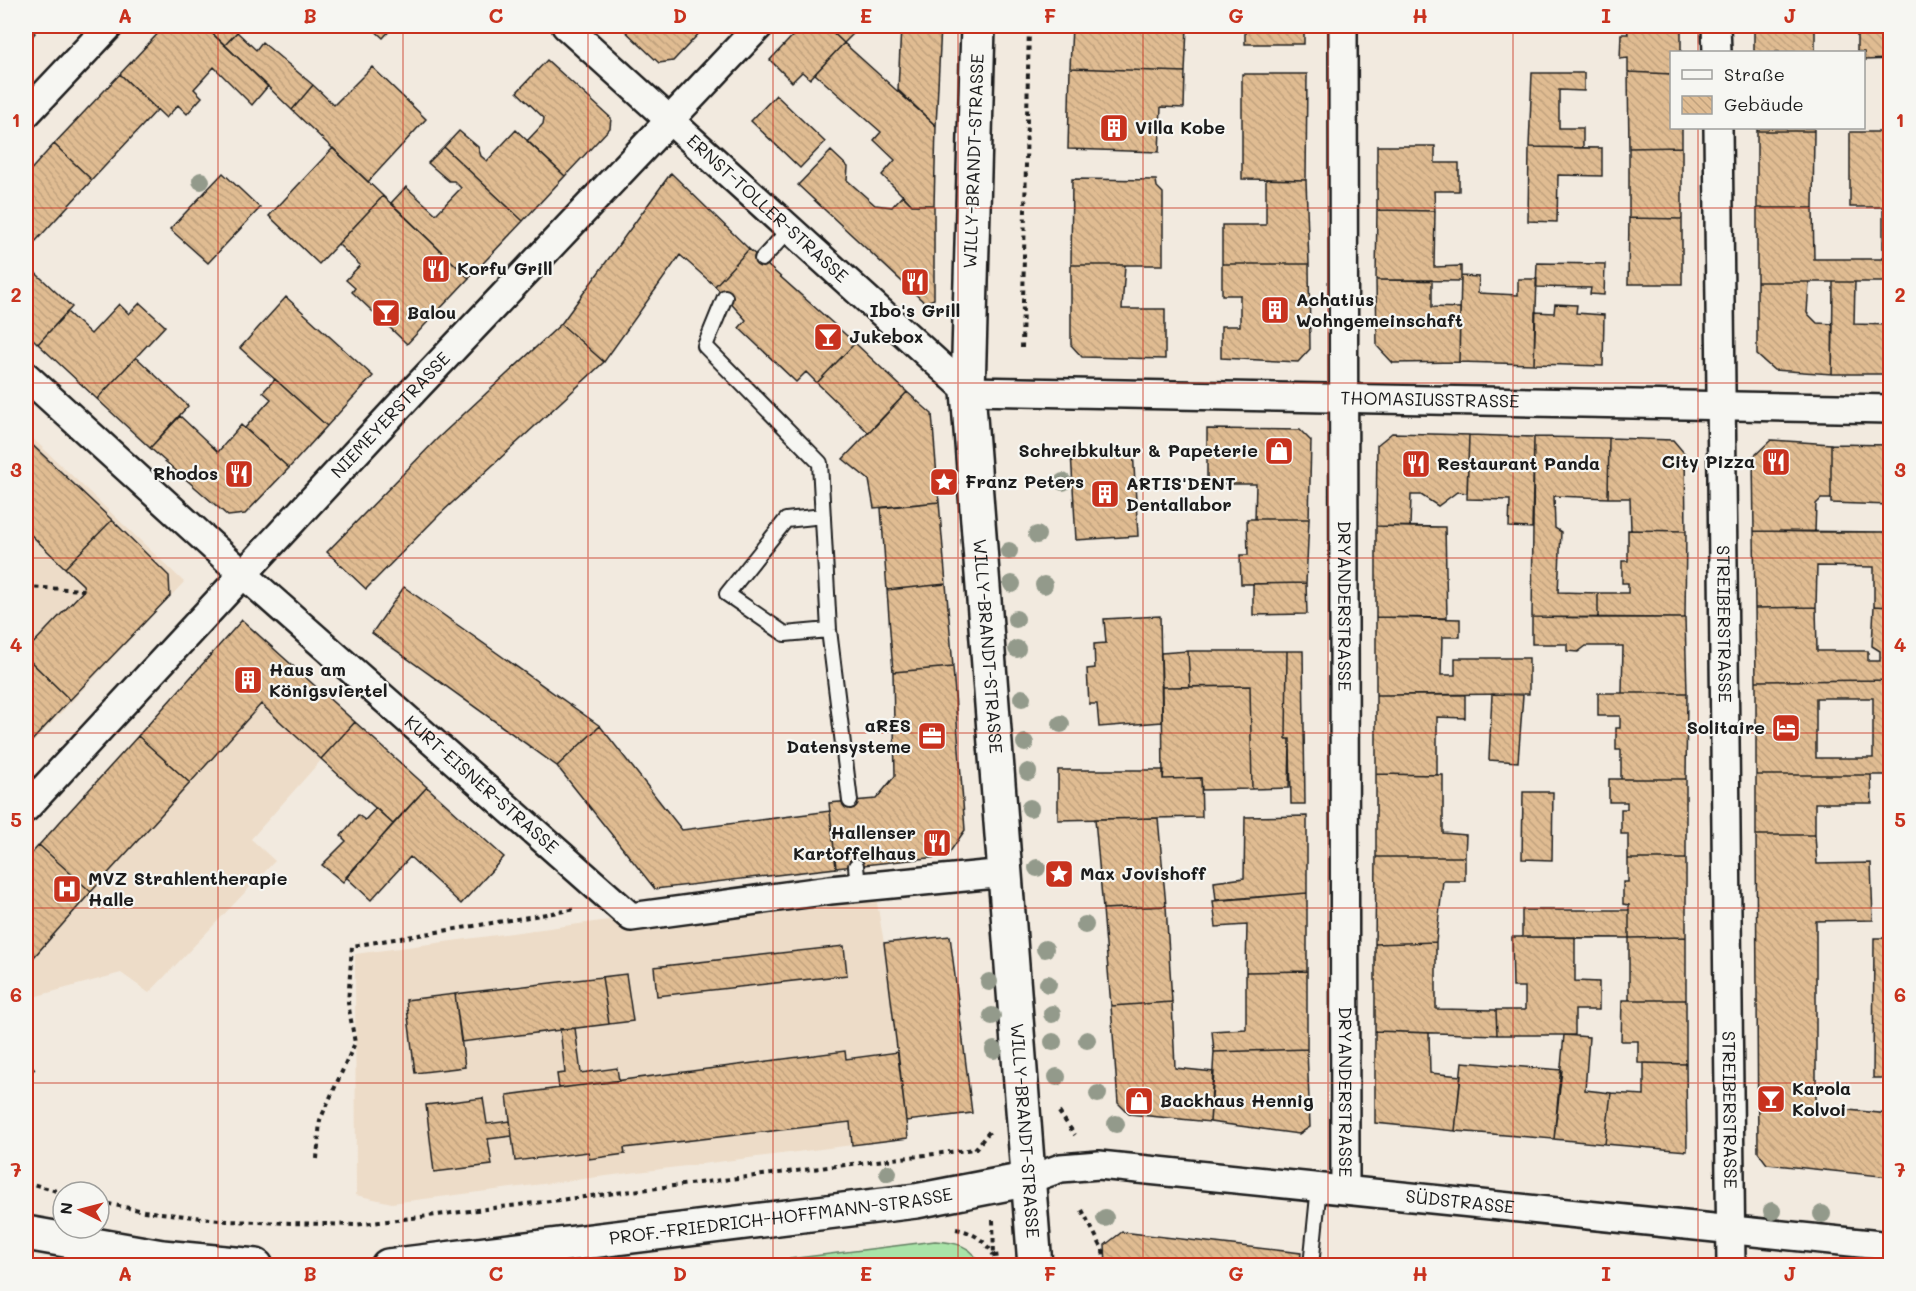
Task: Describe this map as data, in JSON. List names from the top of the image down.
{
  "streets": {
    "street": [
      "WILLY-BRANDT-STRASSE",
      "ERNST-TOLLER-STRASSE",
      "THOMASIUSSTRASSE",
      "NIEMEYERSTRASSE",
      "DRYANDERSTRASSE",
      "STREIBERSTRASSE",
      "KURT-EISNER-STRASSE",
      "SÜDSTRASSE",
      "PROF.-FRIEDRICH-HOFFMANN-STRASSE"
    ]
  },
  "crossings": [
    ["WILLY-BRANDT-STRASSE", "ERNST-TOLLER-STRASSE"],
    ["WILLY-BRANDT-STRASSE", "THOMASIUSSTRASSE"],
    ["WILLY-BRANDT-STRASSE", "KURT-EISNER-STRASSE"],
    ["WILLY-BRANDT-STRASSE", "SÜDSTRASSE"],
    ["WILLY-BRANDT-STRASSE", "PROF.-FRIEDRICH-HOFFMANN-STRASSE"],
    ["ERNST-TOLLER-STRASSE", "THOMASIUSSTRASSE"],
    ["ERNST-TOLLER-STRASSE", "NIEMEYERSTRASSE"],
    ["THOMASIUSSTRASSE", "DRYANDERSTRASSE"],
    ["THOMASIUSSTRASSE", "STREIBERSTRASSE"],
    ["NIEMEYERSTRASSE", "KURT-EISNER-STRASSE"],
    ["DRYANDERSTRASSE", "SÜDSTRASSE"],
    ["STREIBERSTRASSE", "SÜDSTRASSE"],
    ["SÜDSTRASSE", "PROF.-FRIEDRICH-HOFFMANN-STRASSE"]
  ],
  "places": {
    "building": [
      "Villa Kobe",
      "Achatius Wohngemeinschaft",
      "ARTIS'DENT Dentallabor",
      "Haus am Königsviertel"
    ],
    "restaurant": [
      "Korfu Grill",
      "Ibo's Grill",
      "City Pizza",
      "Restaurant Panda",
      "Rhodos",
      "Hallenser Kartoffelhaus"
    ],
    "bar": ["Balou", "Jukebox", "Karola Kolvoi"],
    "shop": ["Schreibkultur & Papeterie", "Backhaus Hennig"],
    "place": ["Franz Peters", "Max Jovishoff"],
    "hotel": ["Solitaire"],
    "office": ["aRES Datensysteme"],
    "hospital": ["MVZ Strahlentherapie Halle"]
  },
  "legend": ["Straße", "Gebäude"],
  "north": "left",
  "grid": {
    "columns": [
      "A",
      "B",
      "C",
      "D",
      "E",
      "F",
      "G",
      "H",
      "I",
      "J"
    ],
    "rows": [
      "1",
      "2",
      "3",
      "4",
      "5",
      "6",
      "7"
    ]
  }
}
